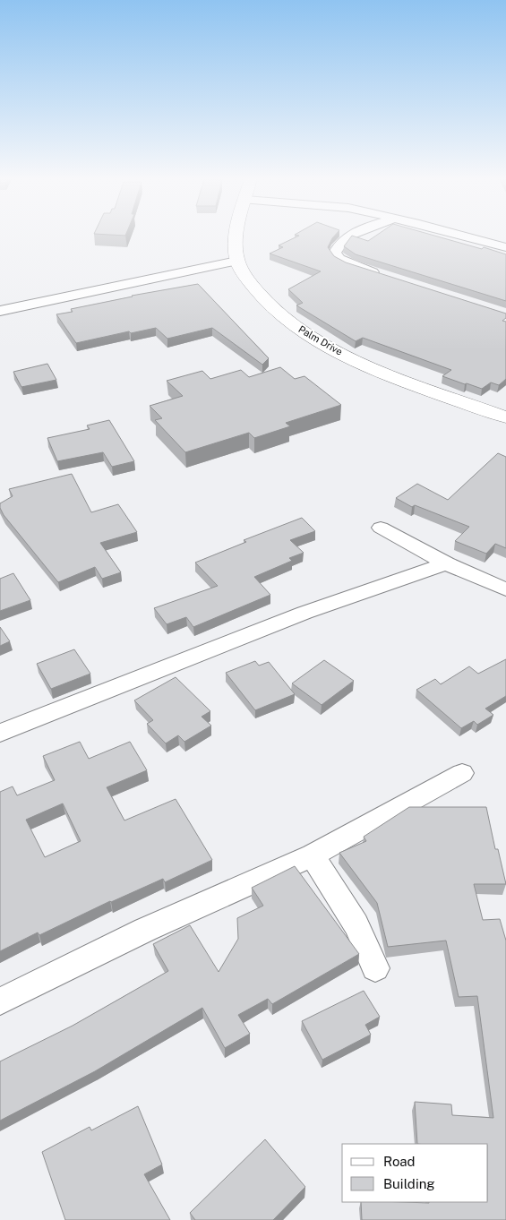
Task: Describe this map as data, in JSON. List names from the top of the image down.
{
  "streets": {
    "street": ["Palm Drive"]
  },
  "legend": ["Road", "Building"]
}
